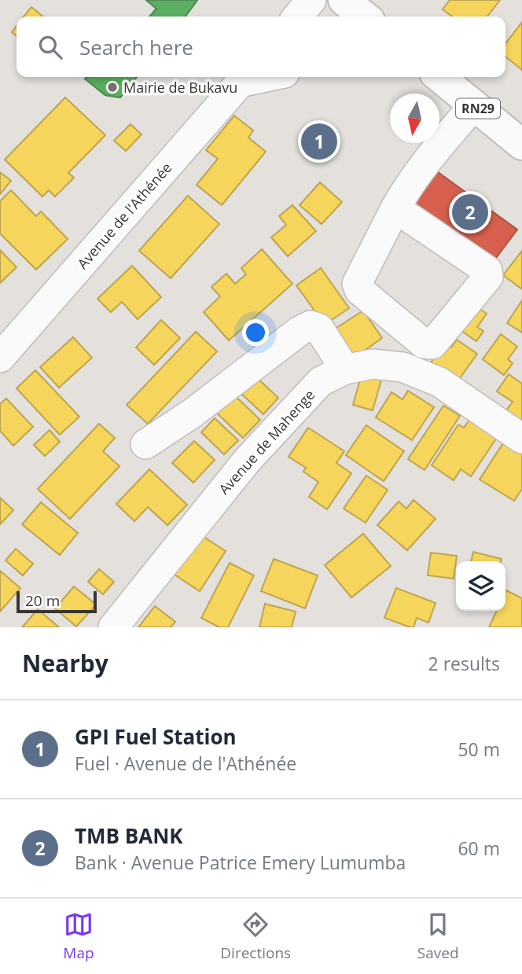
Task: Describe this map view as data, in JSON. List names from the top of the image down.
{
  "streets": {
    "main road": ["RN29"],
    "street": ["Avenue de l'Athénée", "Avenue de Mahenge"]
  },
  "places": ["Mairie de Bukavu"],
  "scale_bar": "20 m",
  "north": "bottom",
  "page": {
    "search": "Search here",
    "pins": ["1", "2"],
    "scale": "20 m",
    "heading": ["Nearby", "2 results"],
    "list": [
      {
        "mark": "1",
        "name": "GPI Fuel Station",
        "note": "Fuel · Avenue de l'Athénée",
        "value": "50 m"
      },
      {
        "mark": "2",
        "name": "TMB BANK",
        "note": "Bank · Avenue Patrice Emery Lumumba",
        "value": "60 m"
      }
    ],
    "nav": ["Map", "Directions", "Saved"]
  }
}
